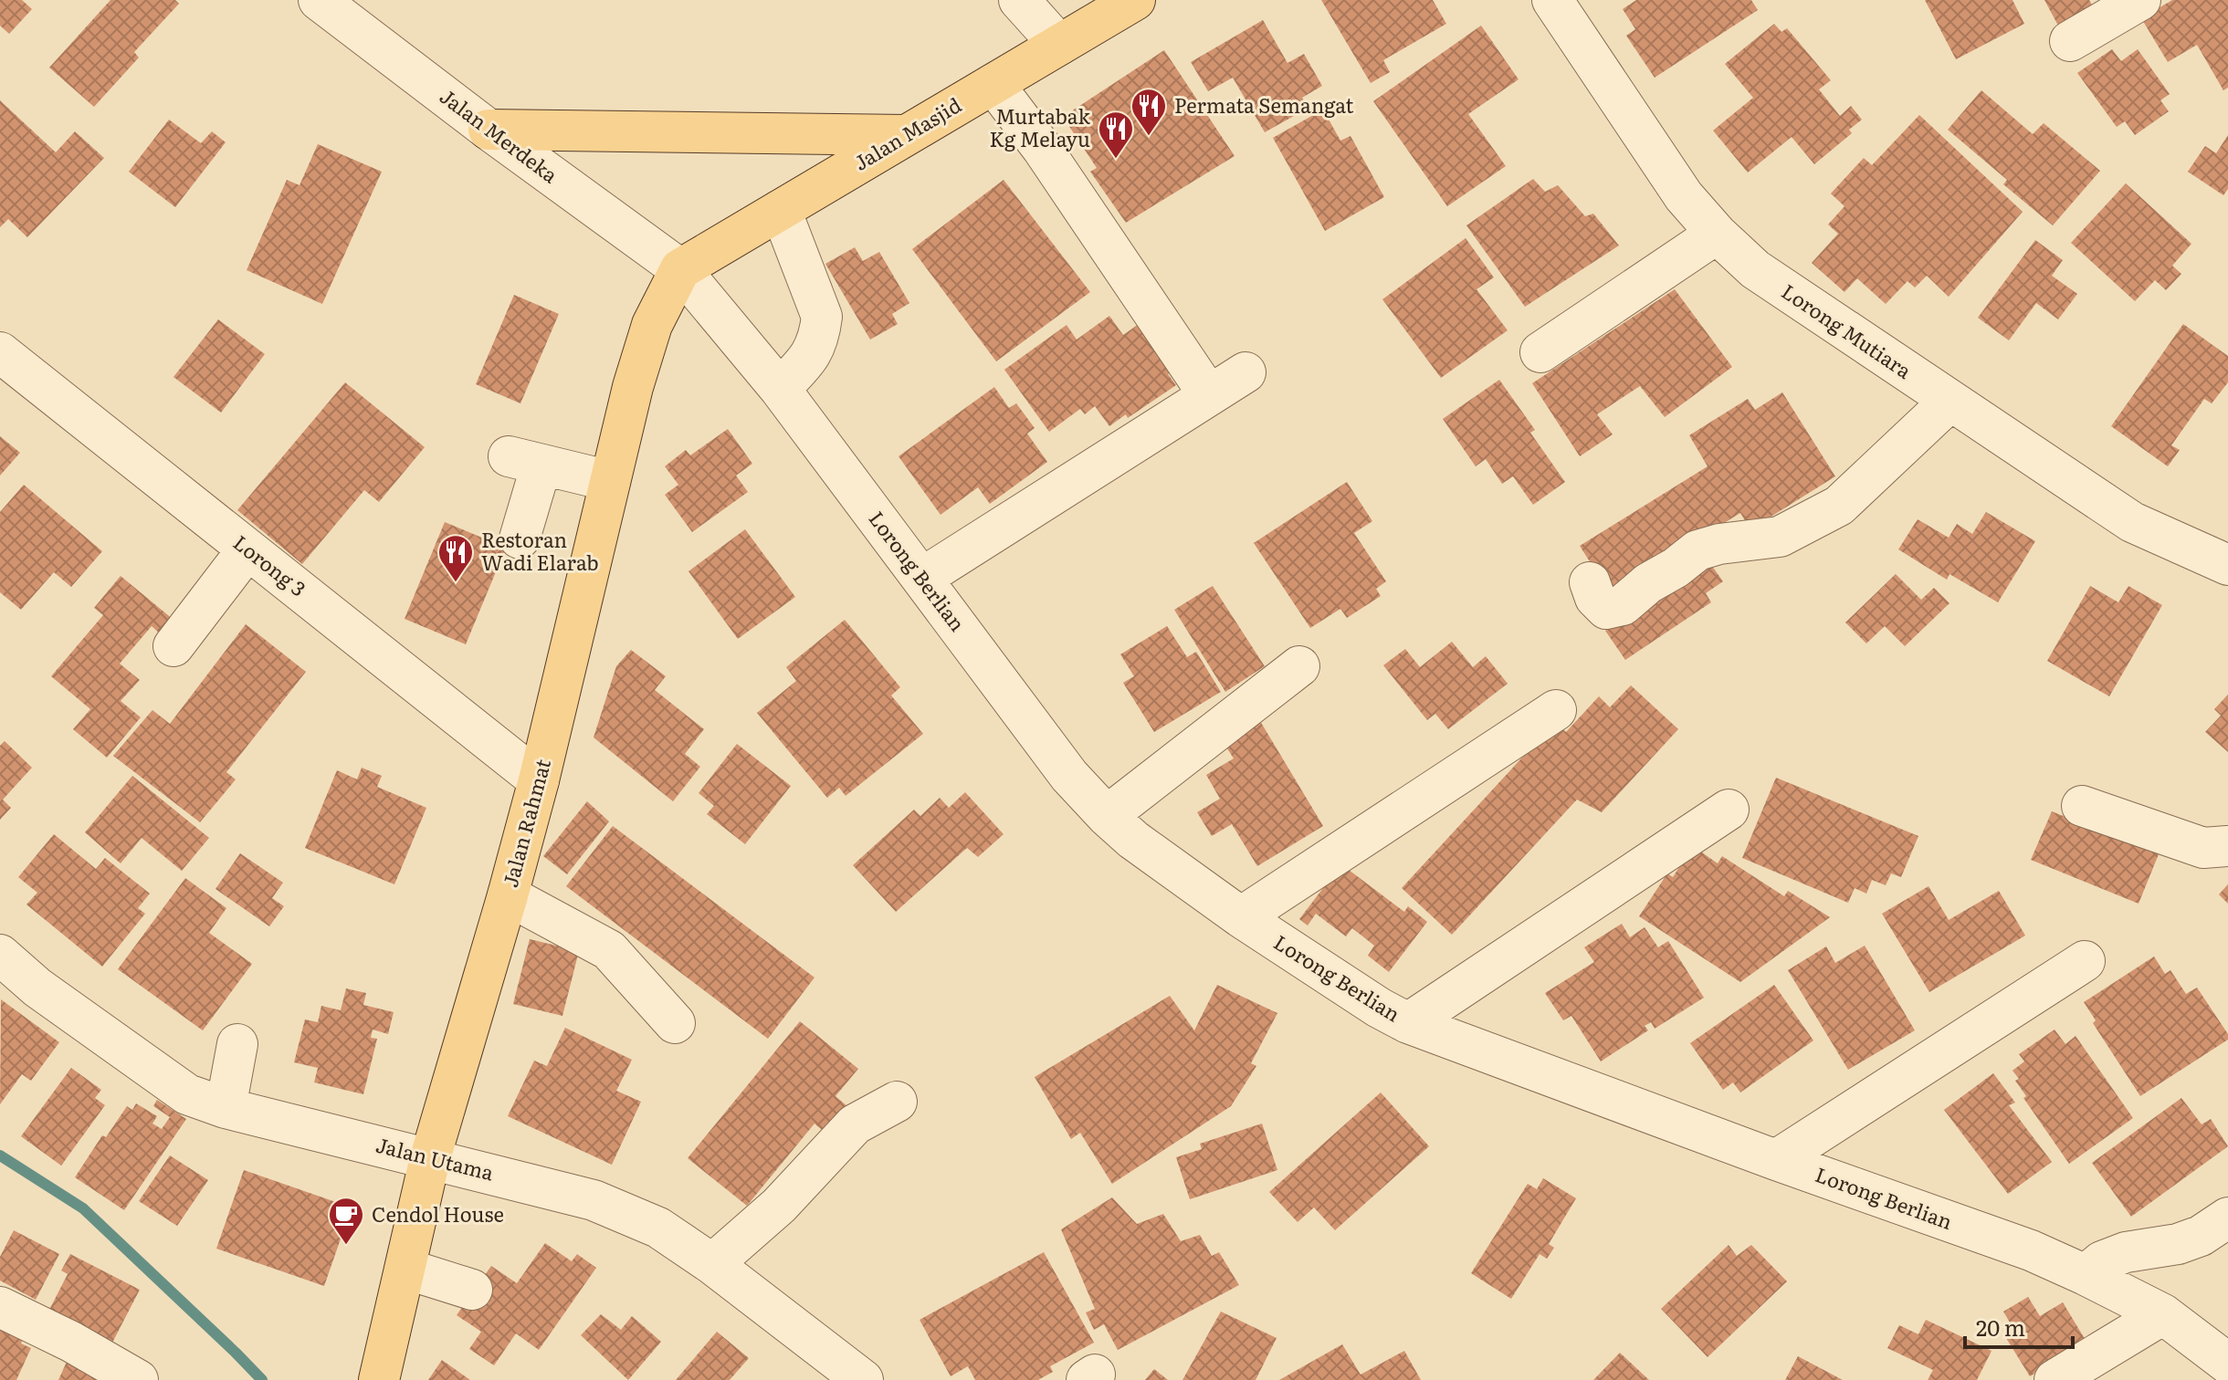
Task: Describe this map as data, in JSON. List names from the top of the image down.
{
  "streets": {
    "main road": ["Jalan Masjid", "Jalan Rahmat"],
    "street": [
      "Jalan Merdeka",
      "Lorong Mutiara",
      "Lorong 3",
      "Lorong Berlian",
      "Jalan Utama"
    ]
  },
  "crossings": [
    ["Jalan Masjid", "Jalan Merdeka"],
    ["Jalan Masjid", "Lorong Berlian"],
    ["Jalan Masjid", "Jalan Rahmat"],
    ["Jalan Merdeka", "Lorong Berlian"],
    ["Jalan Merdeka", "Jalan Rahmat"],
    ["Lorong 3", "Jalan Rahmat"],
    ["Lorong Berlian", "Jalan Rahmat"],
    ["Jalan Rahmat", "Jalan Utama"]
  ],
  "places": {
    "restaurant": ["Permata Semangat", "Murtabak Kg Melayu", "Restoran Wadi Elarab"],
    "cafe": ["Cendol House"]
  },
  "scale_bar": "20 m"
}
